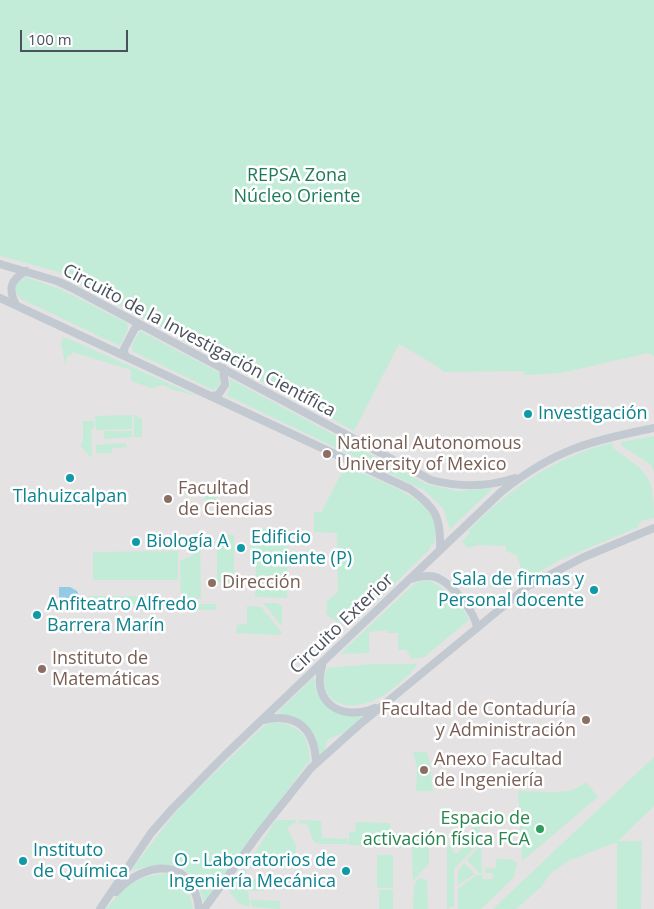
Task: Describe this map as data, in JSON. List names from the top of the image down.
{
  "streets": {
    "street": ["Circuito de la Investigación Científica", "Circuito Exterior"]
  },
  "crossings": [
    ["Circuito de la Investigación Científica", "Circuito Exterior"]
  ],
  "parks": ["REPSA Zona Núcleo Oriente"],
  "places": [
    "Investigación",
    "National Autonomous University of Mexico",
    "Tlahuizcalpan",
    "Facultad de Ciencias",
    "Biología A",
    "Edificio Poniente (P)",
    "Dirección",
    "Sala de firmas y Personal docente",
    "Anfiteatro Alfredo Barrera Marín",
    "Instituto de Matemáticas",
    "Facultad de Contaduría y Administración",
    "Anexo Facultad de Ingeniería",
    "Espacio de activación física FCA",
    "Instituto de Química",
    "O - Laboratorios de Ingeniería Mecánica"
  ],
  "scale_bar": "100 m"
}
